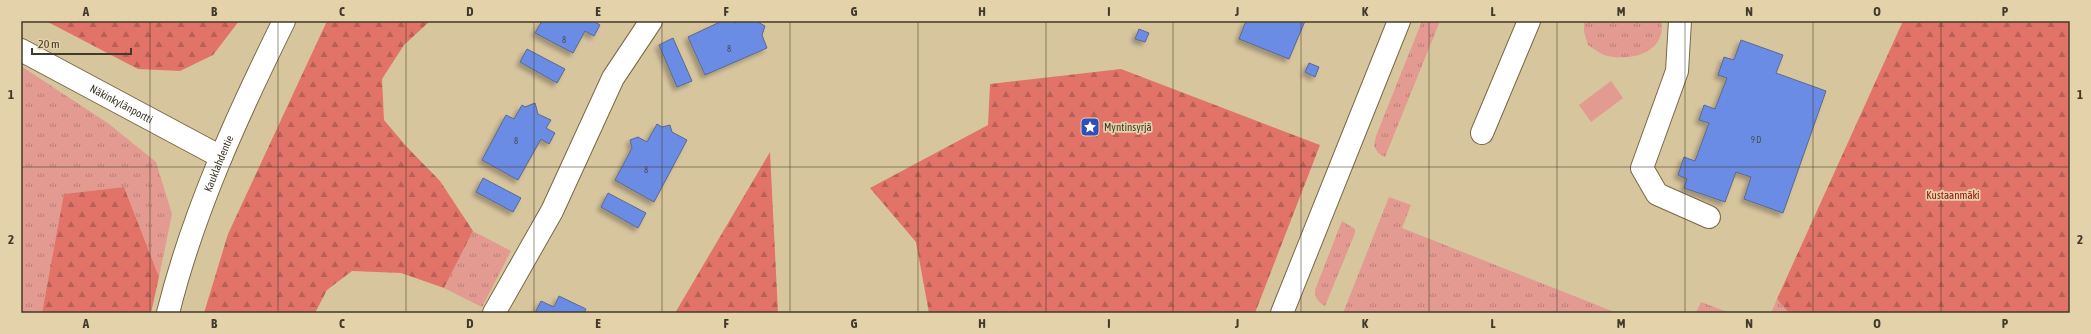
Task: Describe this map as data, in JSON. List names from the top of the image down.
{
  "streets": {
    "street": ["Näkinkylänportti", "Kauklahdentie"]
  },
  "crossings": [
    ["Näkinkylänportti", "Kauklahdentie"]
  ],
  "parks": ["Kustaanmäki"],
  "places": {
    "place": ["Myntinsyrjä"]
  },
  "house_numbers": [
    "8",
    "8",
    "9 D",
    "8",
    "8"
  ],
  "scale_bar": "20 m",
  "grid": {
    "columns": [
      "A",
      "B",
      "C",
      "D",
      "E",
      "F",
      "G",
      "H",
      "I",
      "J",
      "K",
      "L",
      "M",
      "N",
      "O",
      "P"
    ],
    "rows": ["1", "2"]
  }
}
